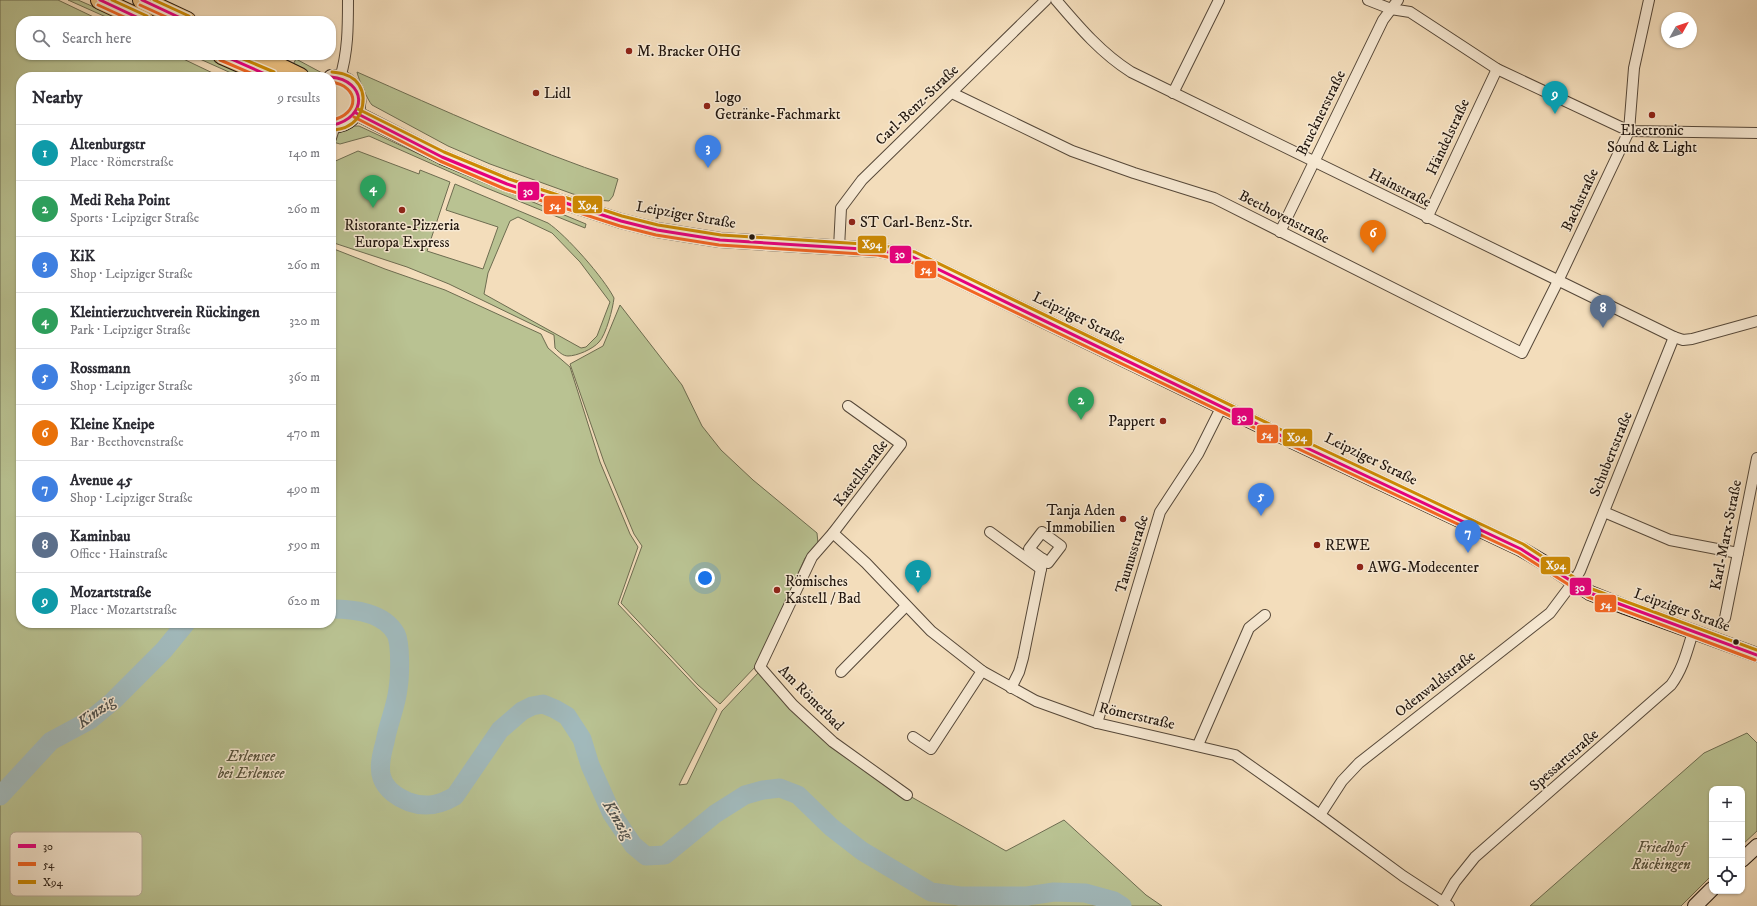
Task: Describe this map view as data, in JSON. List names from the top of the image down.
{
  "streets": {
    "main road": ["Leipziger Straße"],
    "street": [
      "Carl-Benz-Straße",
      "Brucknerstraße",
      "Händelstraße",
      "Hainstraße",
      "Bachstraße",
      "Beethovenstraße",
      "Schubertstraße",
      "Kastellstraße",
      "Karl-Marx-Straße",
      "Taunusstraße",
      "Odenwaldstraße",
      "Am Römerbad",
      "Römerstraße",
      "Spessartstraße"
    ]
  },
  "crossings": [
    ["Carl-Benz-Straße", "Leipziger Straße"],
    ["Carl-Benz-Straße", "Beethovenstraße"],
    ["Brucknerstraße", "Hainstraße"],
    ["Brucknerstraße", "Beethovenstraße"],
    ["Händelstraße", "Hainstraße"],
    ["Hainstraße", "Bachstraße"],
    ["Hainstraße", "Beethovenstraße"],
    ["Hainstraße", "Schubertstraße"],
    ["Bachstraße", "Beethovenstraße"],
    ["Leipziger Straße", "Schubertstraße"],
    ["Leipziger Straße", "Taunusstraße"],
    ["Leipziger Straße", "Odenwaldstraße"],
    ["Leipziger Straße", "Spessartstraße"],
    ["Schubertstraße", "Odenwaldstraße"],
    ["Kastellstraße", "Am Römerbad"],
    ["Kastellstraße", "Römerstraße"],
    ["Taunusstraße", "Römerstraße"],
    ["Odenwaldstraße", "Römerstraße"],
    ["Am Römerbad", "Römerstraße"],
    ["Römerstraße", "Spessartstraße"]
  ],
  "water": ["Kinzig"],
  "parks": ["Erlensee bei Erlensee", "Friedhof Rückingen"],
  "places": [
    "M. Bracker OHG",
    "Lidl",
    "logo Getränke-Fachmarkt",
    "Electronic Sound & Light",
    "Ristorante-Pizzeria Europa Express",
    "ST Carl-Benz-Str.",
    "Pappert",
    "Tanja Aden Immobilien",
    "REWE",
    "AWG-Modecenter",
    "Römisches Kastell / Bad"
  ],
  "lines": ["transit line 30", "transit line X94", "transit line 54"],
  "legend": ["30", "54", "X94"],
  "north": "top right",
  "page": {
    "search": "Search here",
    "heading": ["Nearby", "9 results"],
    "pins": [
      "9",
      "3",
      "4",
      "6",
      "8",
      "2",
      "5",
      "7",
      "1"
    ],
    "list": [
      {
        "mark": "1",
        "name": "Altenburgstr",
        "note": "Place · Römerstraße",
        "value": "140 m"
      },
      {
        "mark": "2",
        "name": "Medi Reha Point",
        "note": "Sports · Leipziger Straße",
        "value": "260 m"
      },
      {
        "mark": "3",
        "name": "KiK",
        "note": "Shop · Leipziger Straße",
        "value": "260 m"
      },
      {
        "mark": "4",
        "name": "Kleintierzuchtverein Rückingen",
        "note": "Park · Leipziger Straße",
        "value": "320 m"
      },
      {
        "mark": "5",
        "name": "Rossmann",
        "note": "Shop · Leipziger Straße",
        "value": "360 m"
      },
      {
        "mark": "6",
        "name": "Kleine Kneipe",
        "note": "Bar · Beethovenstraße",
        "value": "470 m"
      },
      {
        "mark": "7",
        "name": "Avenue 45",
        "note": "Shop · Leipziger Straße",
        "value": "490 m"
      },
      {
        "mark": "8",
        "name": "Kaminbau",
        "note": "Office · Hainstraße",
        "value": "590 m"
      },
      {
        "mark": "9",
        "name": "Mozartstraße",
        "note": "Place · Mozartstraße",
        "value": "620 m"
      }
    ],
    "map_buttons": ["+", "−"]
  }
}
